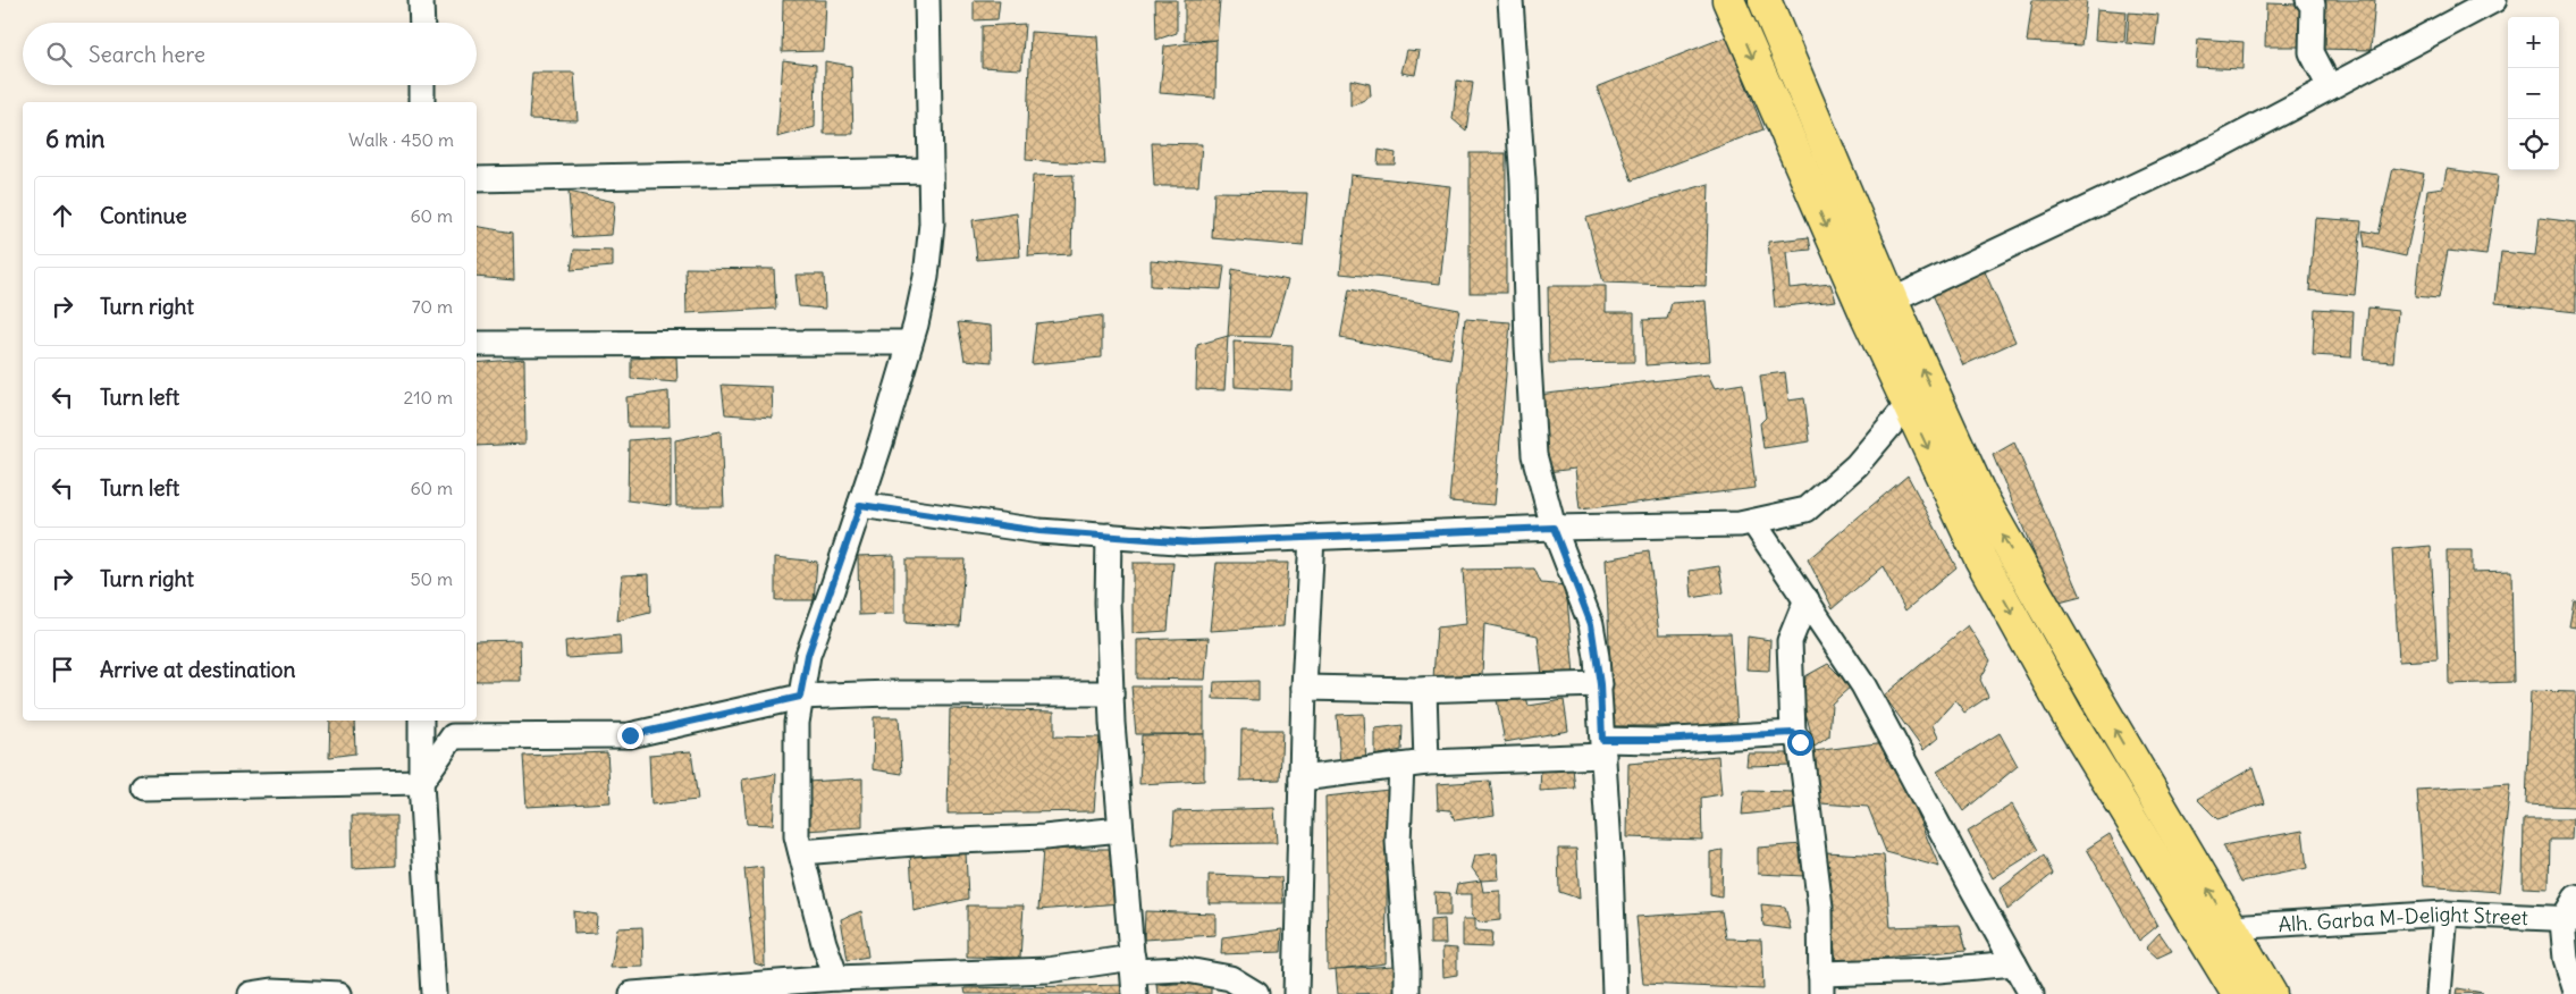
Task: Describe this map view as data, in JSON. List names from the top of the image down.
{
  "streets": {
    "street": ["Alh. Garba M-Delight Street"]
  },
  "page": {
    "map_buttons": ["+", "−"],
    "search": "Search here",
    "heading": ["6 min", "Walk · 450 m"],
    "list": [
      ["Continue", "60 m"],
      ["Turn right", "70 m"],
      ["Turn left", "210 m"],
      ["Turn left", "60 m"],
      ["Turn right", "50 m"],
      "Arrive at destination"
    ]
  }
}
